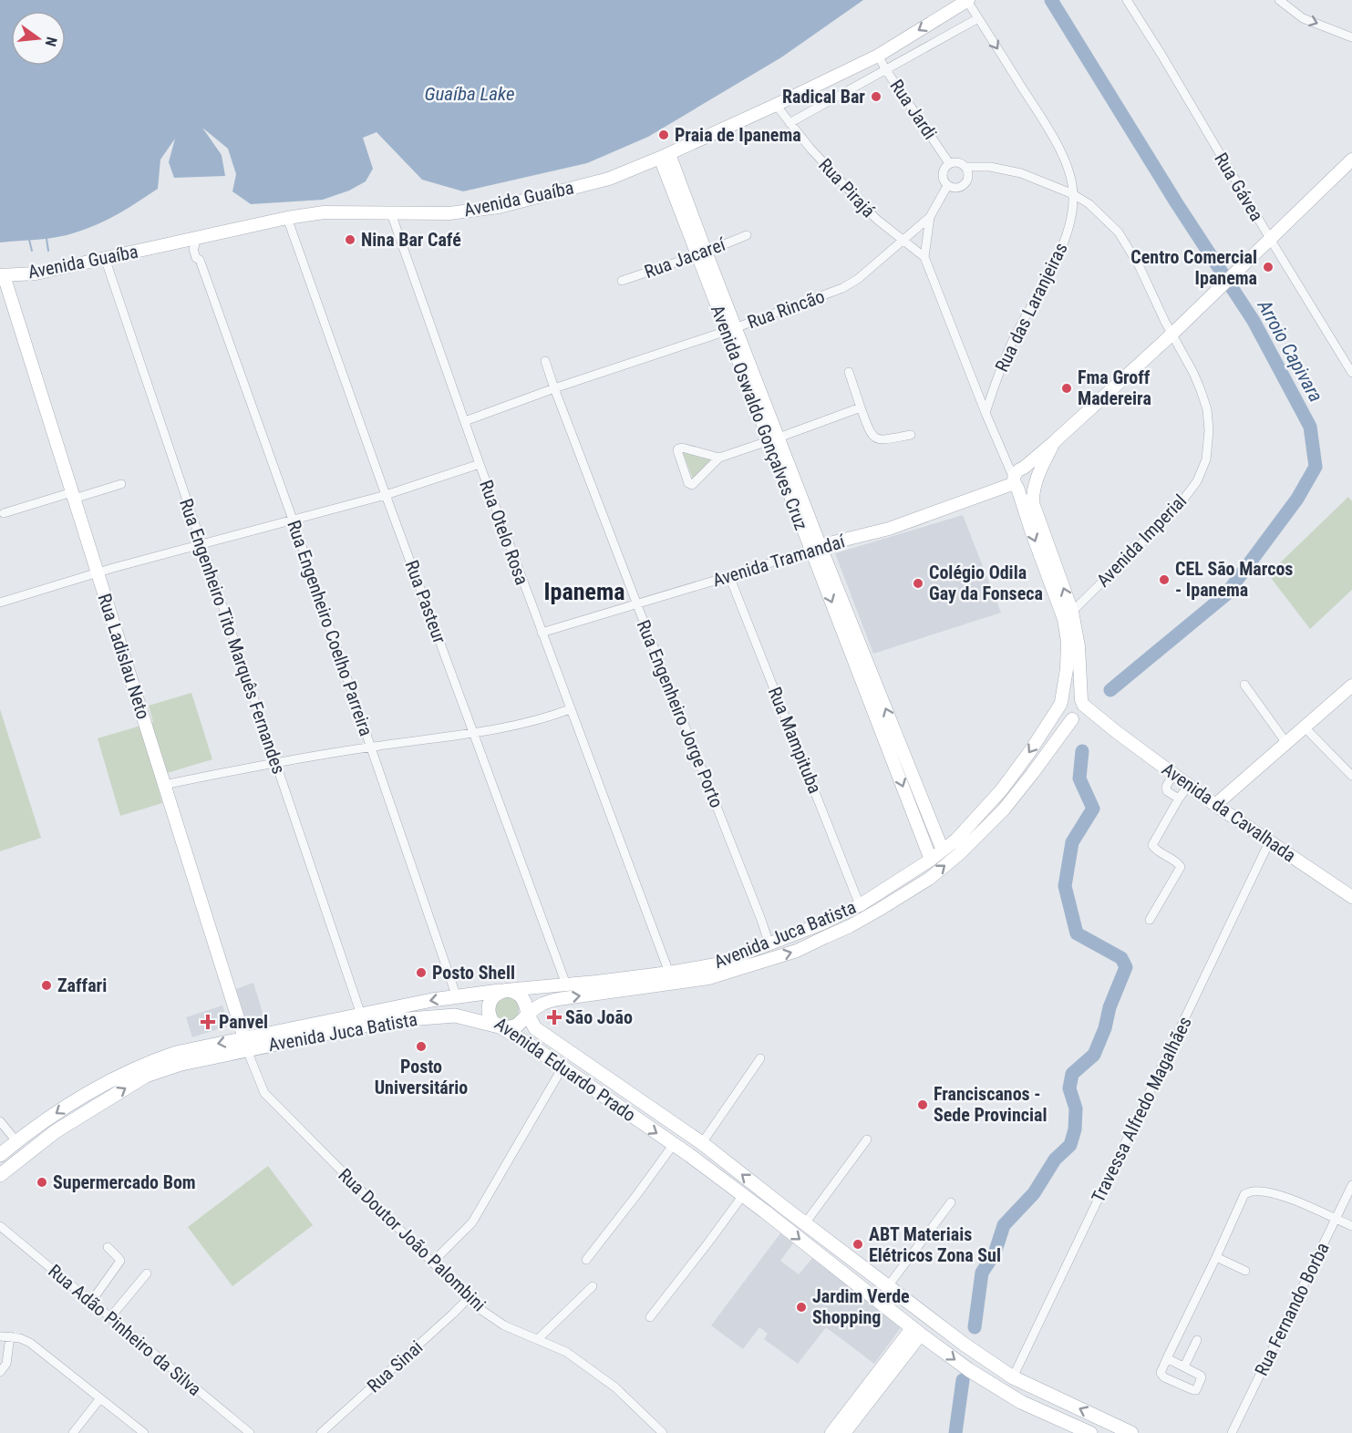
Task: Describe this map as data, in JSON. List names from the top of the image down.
{
  "streets": {
    "main road": ["Avenida Juca Batista", "Avenida Eduardo Prado"],
    "street": [
      "Rua Jardi",
      "Rua Gávea",
      "Rua Pirajá",
      "Avenida Guaíba",
      "Rua Jacareí",
      "Rua das Laranjeiras",
      "Rua Rincão",
      "Avenida Oswaldo Gonçalves Cruz",
      "Rua Otelo Rosa",
      "Avenida Imperial",
      "Avenida Tramandaí",
      "Rua Pasteur",
      "Rua Engenheiro Coelho Parreira",
      "Rua Engenheiro Tito Marquês Fernandes",
      "Rua Ladislau Neto",
      "Rua Engenheiro Jorge Porto",
      "Rua Mampituba",
      "Avenida da Cavalhada",
      "Travessa Alfredo Magalhães",
      "Rua Doutor João Palombini",
      "Rua Fernando Borba",
      "Rua Adão Pinheiro da Silva",
      "Rua Sinai"
    ]
  },
  "crossings": [
    ["Rua Jardi", "Avenida Guaíba"],
    ["Rua Jardi", "Rua Rincão"],
    ["Rua Jardi", "Avenida Imperial"],
    ["Rua Pirajá", "Avenida Guaíba"],
    ["Rua Pirajá", "Rua Rincão"],
    ["Avenida Guaíba", "Rua das Laranjeiras"],
    ["Avenida Guaíba", "Avenida Oswaldo Gonçalves Cruz"],
    ["Avenida Guaíba", "Rua Otelo Rosa"],
    ["Avenida Guaíba", "Rua Pasteur"],
    ["Avenida Guaíba", "Rua Engenheiro Coelho Parreira"],
    ["Avenida Guaíba", "Rua Engenheiro Tito Marquês Fernandes"],
    ["Avenida Guaíba", "Rua Ladislau Neto"],
    ["Rua Jacareí", "Avenida Oswaldo Gonçalves Cruz"],
    ["Rua das Laranjeiras", "Avenida Imperial"],
    ["Rua Rincão", "Avenida Oswaldo Gonçalves Cruz"],
    ["Rua Rincão", "Rua Otelo Rosa"],
    ["Rua Rincão", "Avenida Imperial"],
    ["Rua Rincão", "Rua Engenheiro Jorge Porto"],
    ["Avenida Oswaldo Gonçalves Cruz", "Avenida Tramandaí"],
    ["Avenida Oswaldo Gonçalves Cruz", "Avenida Juca Batista"],
    ["Rua Otelo Rosa", "Avenida Tramandaí"],
    ["Rua Otelo Rosa", "Avenida Juca Batista"],
    ["Avenida Tramandaí", "Rua Engenheiro Jorge Porto"],
    ["Avenida Tramandaí", "Rua Mampituba"],
    ["Rua Pasteur", "Avenida Juca Batista"],
    ["Rua Engenheiro Coelho Parreira", "Avenida Juca Batista"],
    ["Rua Engenheiro Tito Marquês Fernandes", "Avenida Juca Batista"],
    ["Rua Ladislau Neto", "Avenida Juca Batista"],
    ["Rua Ladislau Neto", "Rua Doutor João Palombini"],
    ["Rua Engenheiro Jorge Porto", "Avenida Juca Batista"],
    ["Rua Mampituba", "Avenida Juca Batista"],
    ["Avenida da Cavalhada", "Avenida Juca Batista"],
    ["Avenida da Cavalhada", "Travessa Alfredo Magalhães"],
    ["Avenida Juca Batista", "Avenida Eduardo Prado"],
    ["Avenida Juca Batista", "Rua Doutor João Palombini"],
    ["Avenida Eduardo Prado", "Travessa Alfredo Magalhães"],
    ["Rua Doutor João Palombini", "Rua Sinai"]
  ],
  "one_way": ["Rua das Laranjeiras"],
  "districts": ["Ipanema"],
  "water": ["Guaíba Lake", "Arroio Capivara"],
  "places": {
    "other": [
      "Radical Bar",
      "Praia de Ipanema",
      "Nina Bar Café",
      "Centro Comercial Ipanema",
      "Fma Groff Madereira",
      "CEL São Marcos - Ipanema",
      "Colégio Odila Gay da Fonseca",
      "Posto Shell",
      "Zaffari",
      "Posto Universitário",
      "Franciscanos - Sede Provincial",
      "Supermercado Bom",
      "ABT Materiais Elétricos Zona Sul",
      "Jardim Verde Shopping"
    ],
    "health": ["São João", "Panvel"]
  },
  "north": "right"
}
